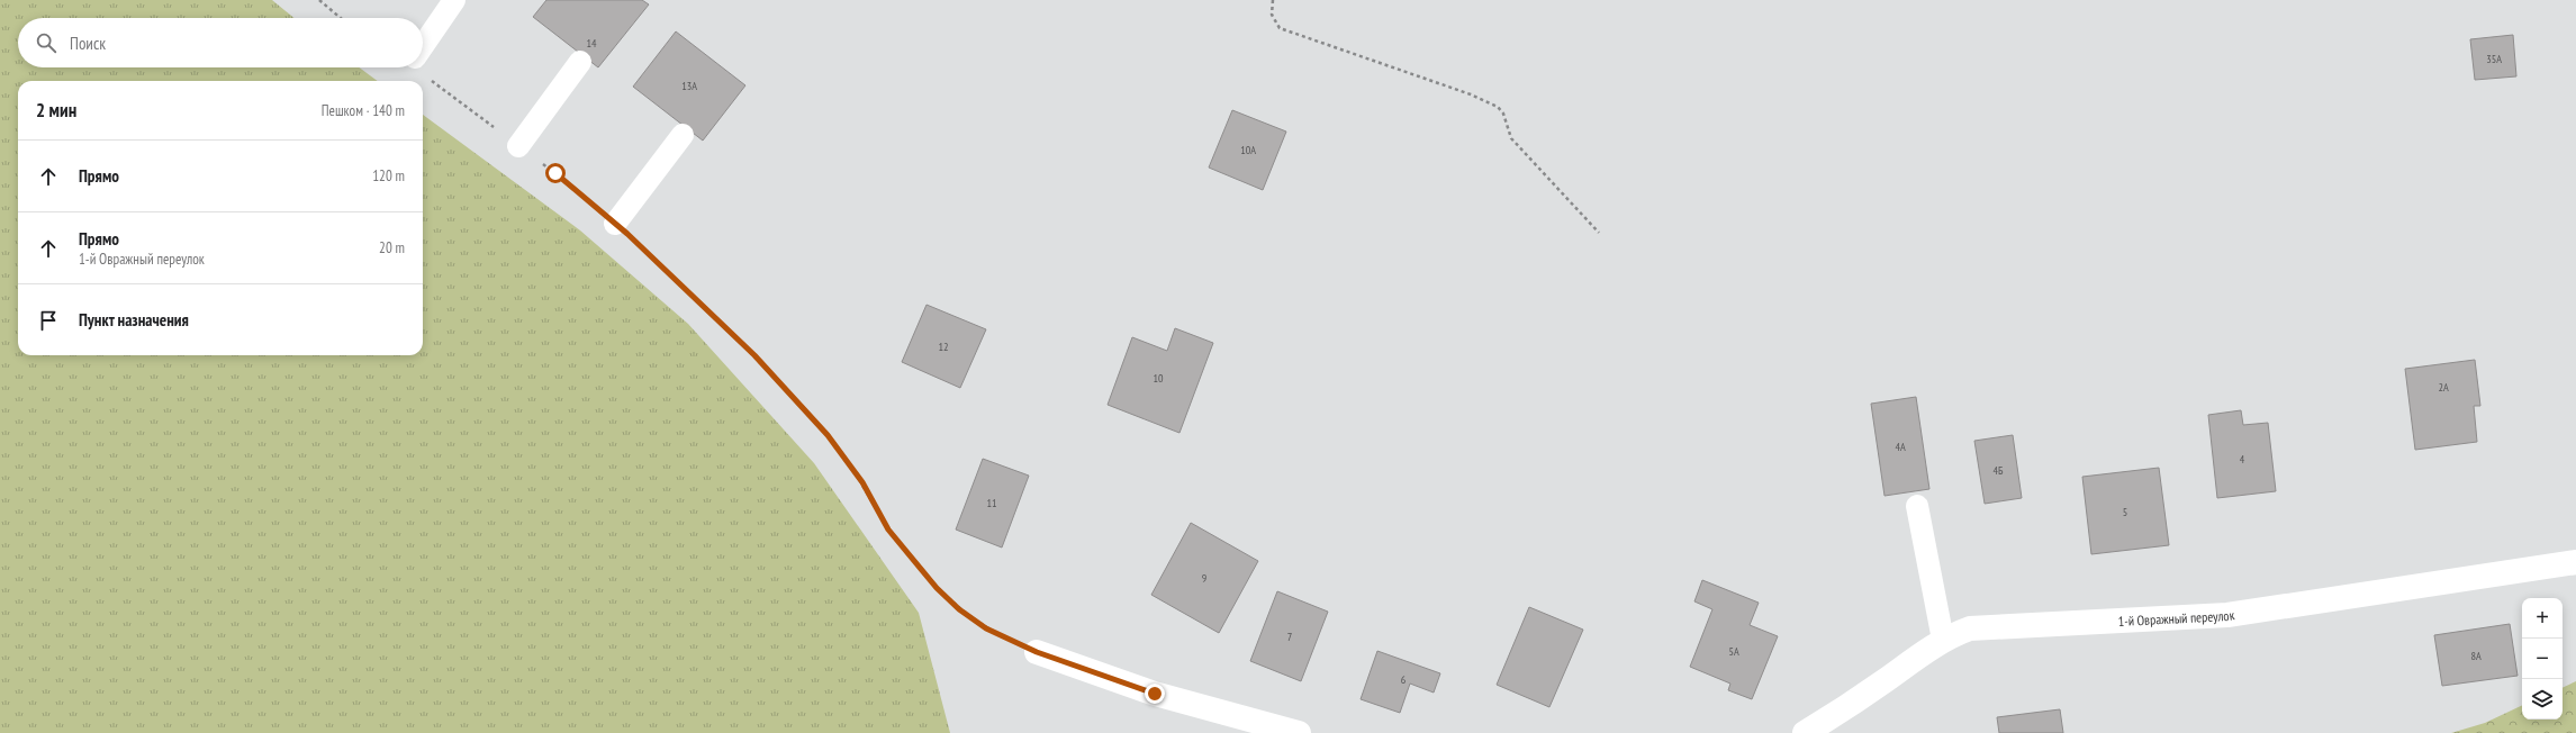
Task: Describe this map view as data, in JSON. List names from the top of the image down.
{
  "streets": {
    "street": ["1-й Овражный переулок"]
  },
  "house_numbers": [
    "14",
    "35А",
    "13А",
    "10А",
    "12",
    "10",
    "2А",
    "4А",
    "4",
    "4Б",
    "11",
    "5",
    "9",
    "7",
    "5А",
    "8А",
    "6"
  ],
  "page": {
    "search": "Поиск",
    "heading": ["2 мин", "Пешком · 140 m"],
    "list": [
      ["Прямо", "120 m"],
      ["Прямо", "1-й Овражный переулок", "20 m"],
      "Пункт назначения"
    ],
    "map_buttons": ["+", "−"]
  }
}
